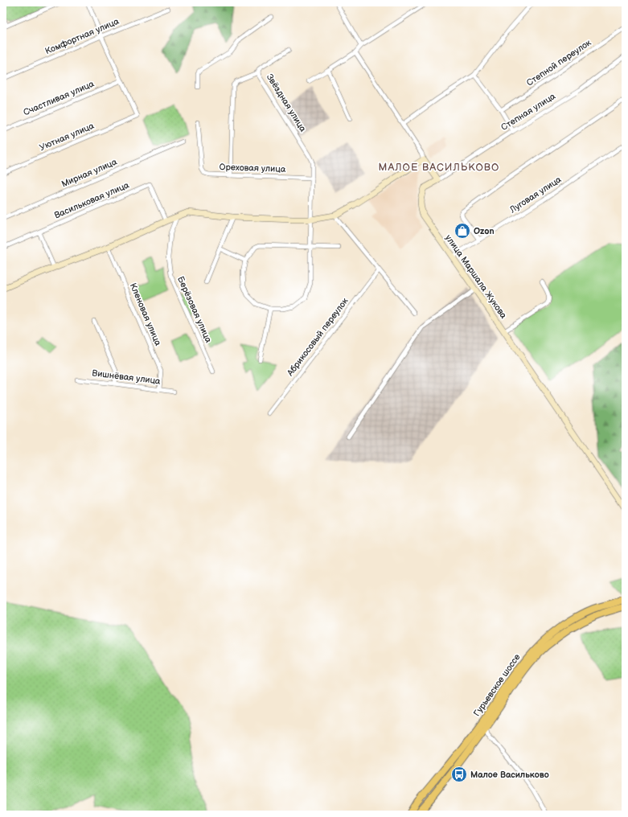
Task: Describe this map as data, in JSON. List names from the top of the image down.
{
  "streets": {
    "main road": ["Гурьевское шоссе"],
    "street": [
      "Комфортная улица",
      "Степной переулок",
      "Счастливая улица",
      "Звёздная улица",
      "Степная улица",
      "Уютная улица",
      "Ореховая улица",
      "Мирная улица",
      "Луговая улица",
      "Васильковая улица",
      "улица Маршала Жукова",
      "Берёзовая улица",
      "Кленовая улица",
      "Абрикосовый переулок",
      "Вишнёвая улица"
    ]
  },
  "crossings": [
    ["Счастливая улица", "Уютная улица"],
    ["Звёздная улица", "Ореховая улица"],
    ["Степная улица", "улица Маршала Жукова"],
    ["Луговая улица", "улица Маршала Жукова"],
    ["Кленовая улица", "Вишнёвая улица"]
  ],
  "districts": ["МАЛОЕ ВАСИЛЬКОВО"],
  "places": {
    "shop": ["Ozon"],
    "bus stop": ["Малое Васильково"]
  }
}
